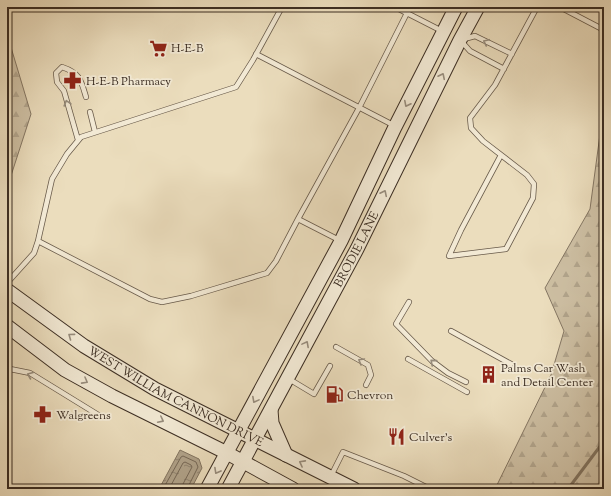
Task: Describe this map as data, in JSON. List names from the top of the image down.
{
  "streets": {
    "main road": ["BRODIE LANE", "WEST WILLIAM CANNON DRIVE"]
  },
  "crossings": [
    ["BRODIE LANE", "WEST WILLIAM CANNON DRIVE"]
  ],
  "places": {
    "supermarket": ["H-E-B"],
    "pharmacy": ["H-E-B Pharmacy", "Walgreens"],
    "building": ["Palms Car Wash and Detail Center"],
    "fuel station": ["Chevron"],
    "restaurant": ["Culver's"]
  }
}
